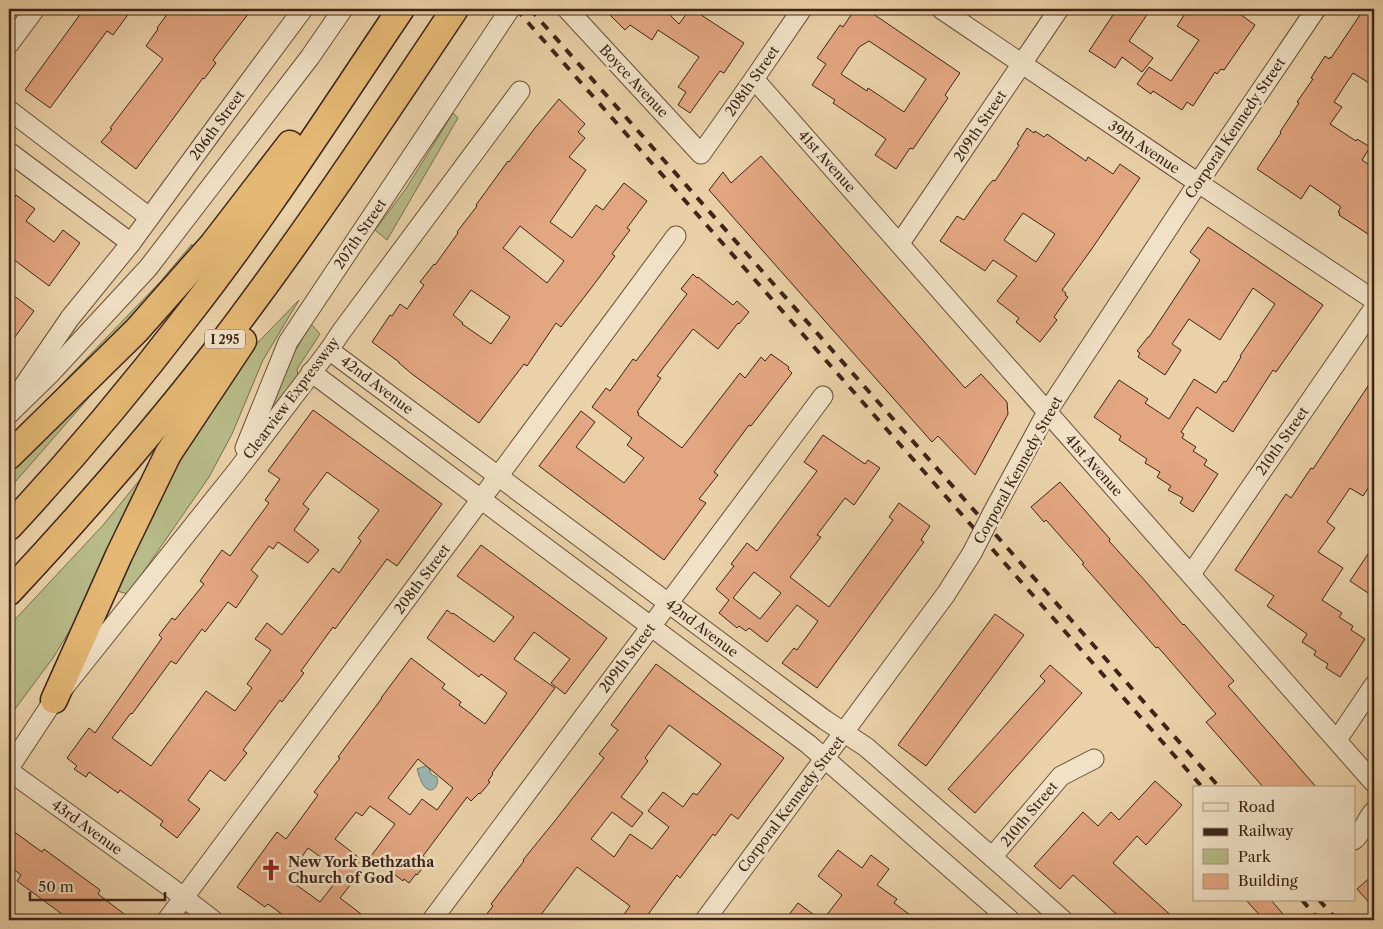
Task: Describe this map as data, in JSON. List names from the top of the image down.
{
  "streets": {
    "highway": ["I 295"],
    "street": [
      "Boyce Avenue",
      "208th Street",
      "206th Street",
      "209th Street",
      "Corporal Kennedy Street",
      "39th Avenue",
      "41st Avenue",
      "207th Street",
      "42nd Avenue",
      "Clearview Expressway",
      "210th Street",
      "43rd Avenue"
    ]
  },
  "crossings": [
    ["Boyce Avenue", "208th Street"],
    ["208th Street", "41st Avenue"],
    ["208th Street", "42nd Avenue"],
    ["208th Street", "43rd Avenue"],
    ["209th Street", "39th Avenue"],
    ["209th Street", "41st Avenue"],
    ["209th Street", "42nd Avenue"],
    ["Corporal Kennedy Street", "39th Avenue"],
    ["Corporal Kennedy Street", "41st Avenue"],
    ["Corporal Kennedy Street", "42nd Avenue"],
    ["41st Avenue", "210th Street"],
    ["207th Street", "Clearview Expressway"],
    ["42nd Avenue", "Clearview Expressway"],
    ["42nd Avenue", "210th Street"]
  ],
  "places": {
    "church": ["New York Bethzatha Church of God"]
  },
  "legend": [
    "Road",
    "Railway",
    "Park",
    "Building"
  ],
  "scale_bar": "50 m"
}
